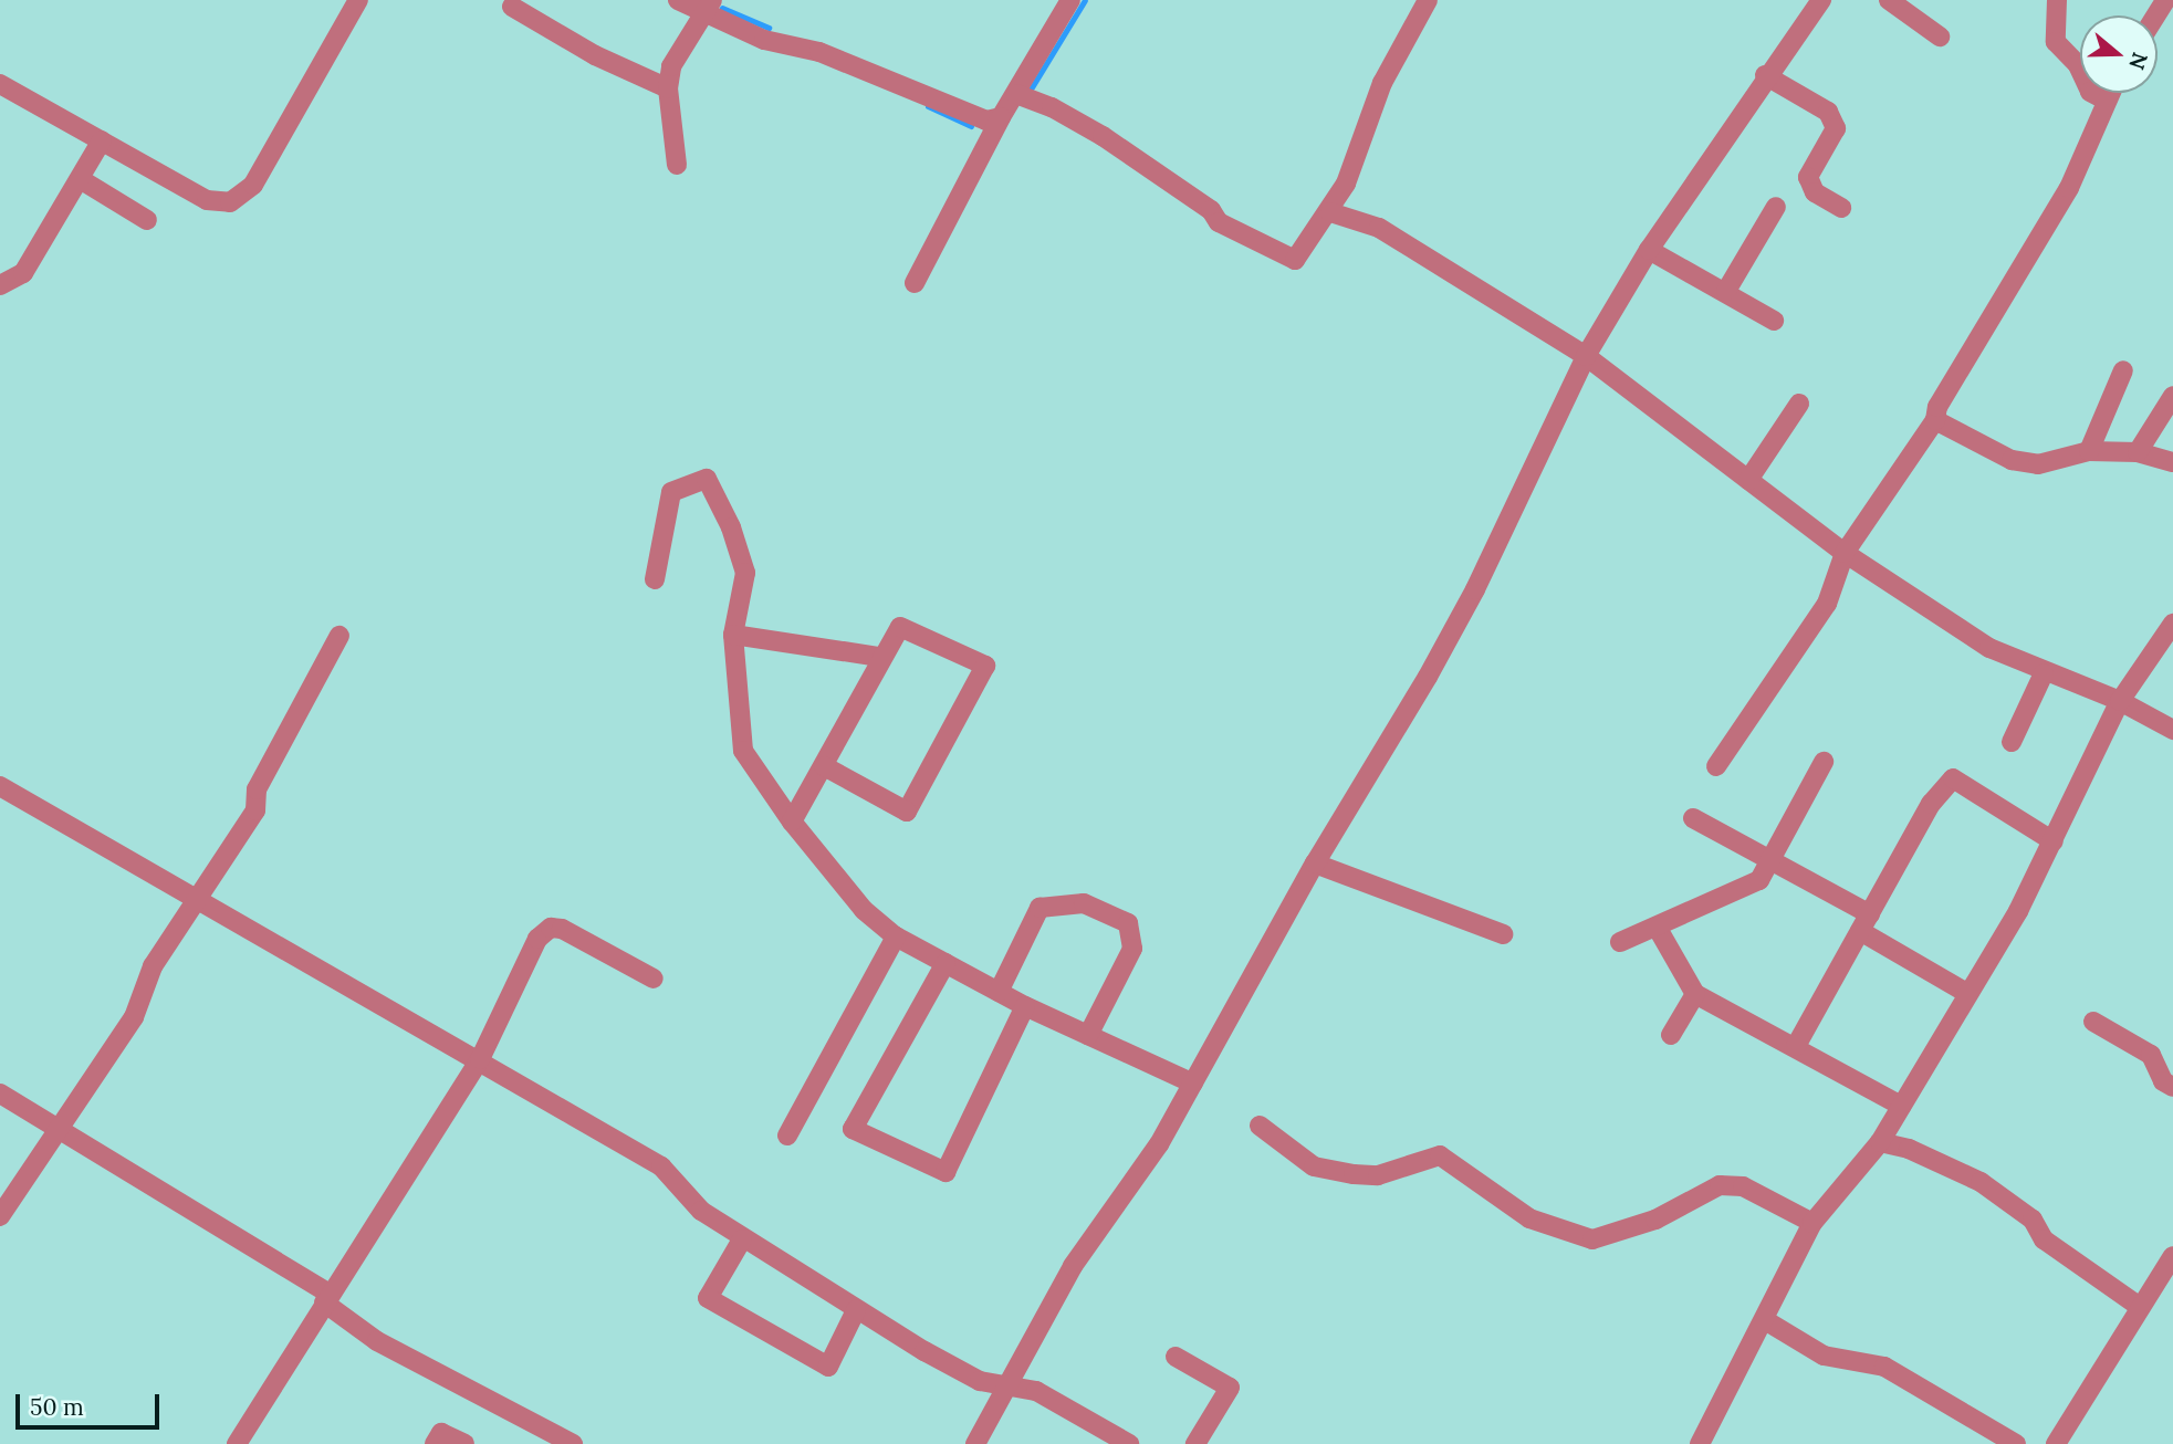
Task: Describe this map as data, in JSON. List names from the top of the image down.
{
  "scale_bar": "50 m",
  "north": "right"
}
